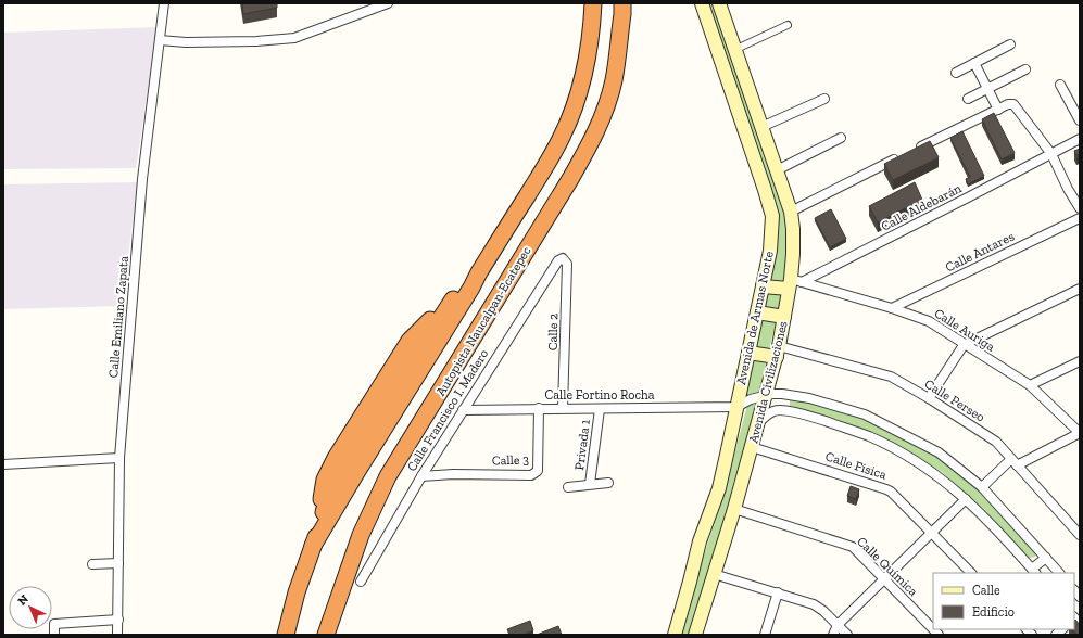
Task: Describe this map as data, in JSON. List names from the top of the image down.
{
  "streets": {
    "highway": ["Autopista Naucalpan-Ecatepec"],
    "main road": ["Avenida de Armas Norte", "Avenida Civilizaciones"],
    "street": [
      "Calle Aldebarán",
      "Calle Antares",
      "Calle Emiliano Zapata",
      "Calle Auriga",
      "Calle 2",
      "Calle Fortino Rocha",
      "Calle Perseo",
      "Calle Francisco I. Madero",
      "Privada 1",
      "Calle 3",
      "Calle Física",
      "Calle Química"
    ]
  },
  "crossings": [
    ["Calle Aldebarán", "Calle Auriga"],
    ["Calle Aldebarán", "Avenida Civilizaciones"],
    ["Calle Antares", "Calle Auriga"],
    ["Avenida de Armas Norte", "Calle Fortino Rocha"],
    ["Calle Auriga", "Avenida Civilizaciones"],
    ["Calle 2", "Calle Fortino Rocha"],
    ["Calle 2", "Calle Francisco I. Madero"],
    ["Avenida Civilizaciones", "Calle Perseo"],
    ["Avenida Civilizaciones", "Calle Física"],
    ["Avenida Civilizaciones", "Calle Química"],
    ["Calle Fortino Rocha", "Calle Francisco I. Madero"],
    ["Calle Fortino Rocha", "Privada 1"],
    ["Calle Fortino Rocha", "Calle 3"],
    ["Calle Francisco I. Madero", "Calle 3"]
  ],
  "legend": ["Calle", "Edificio"],
  "north": "top left"
}
